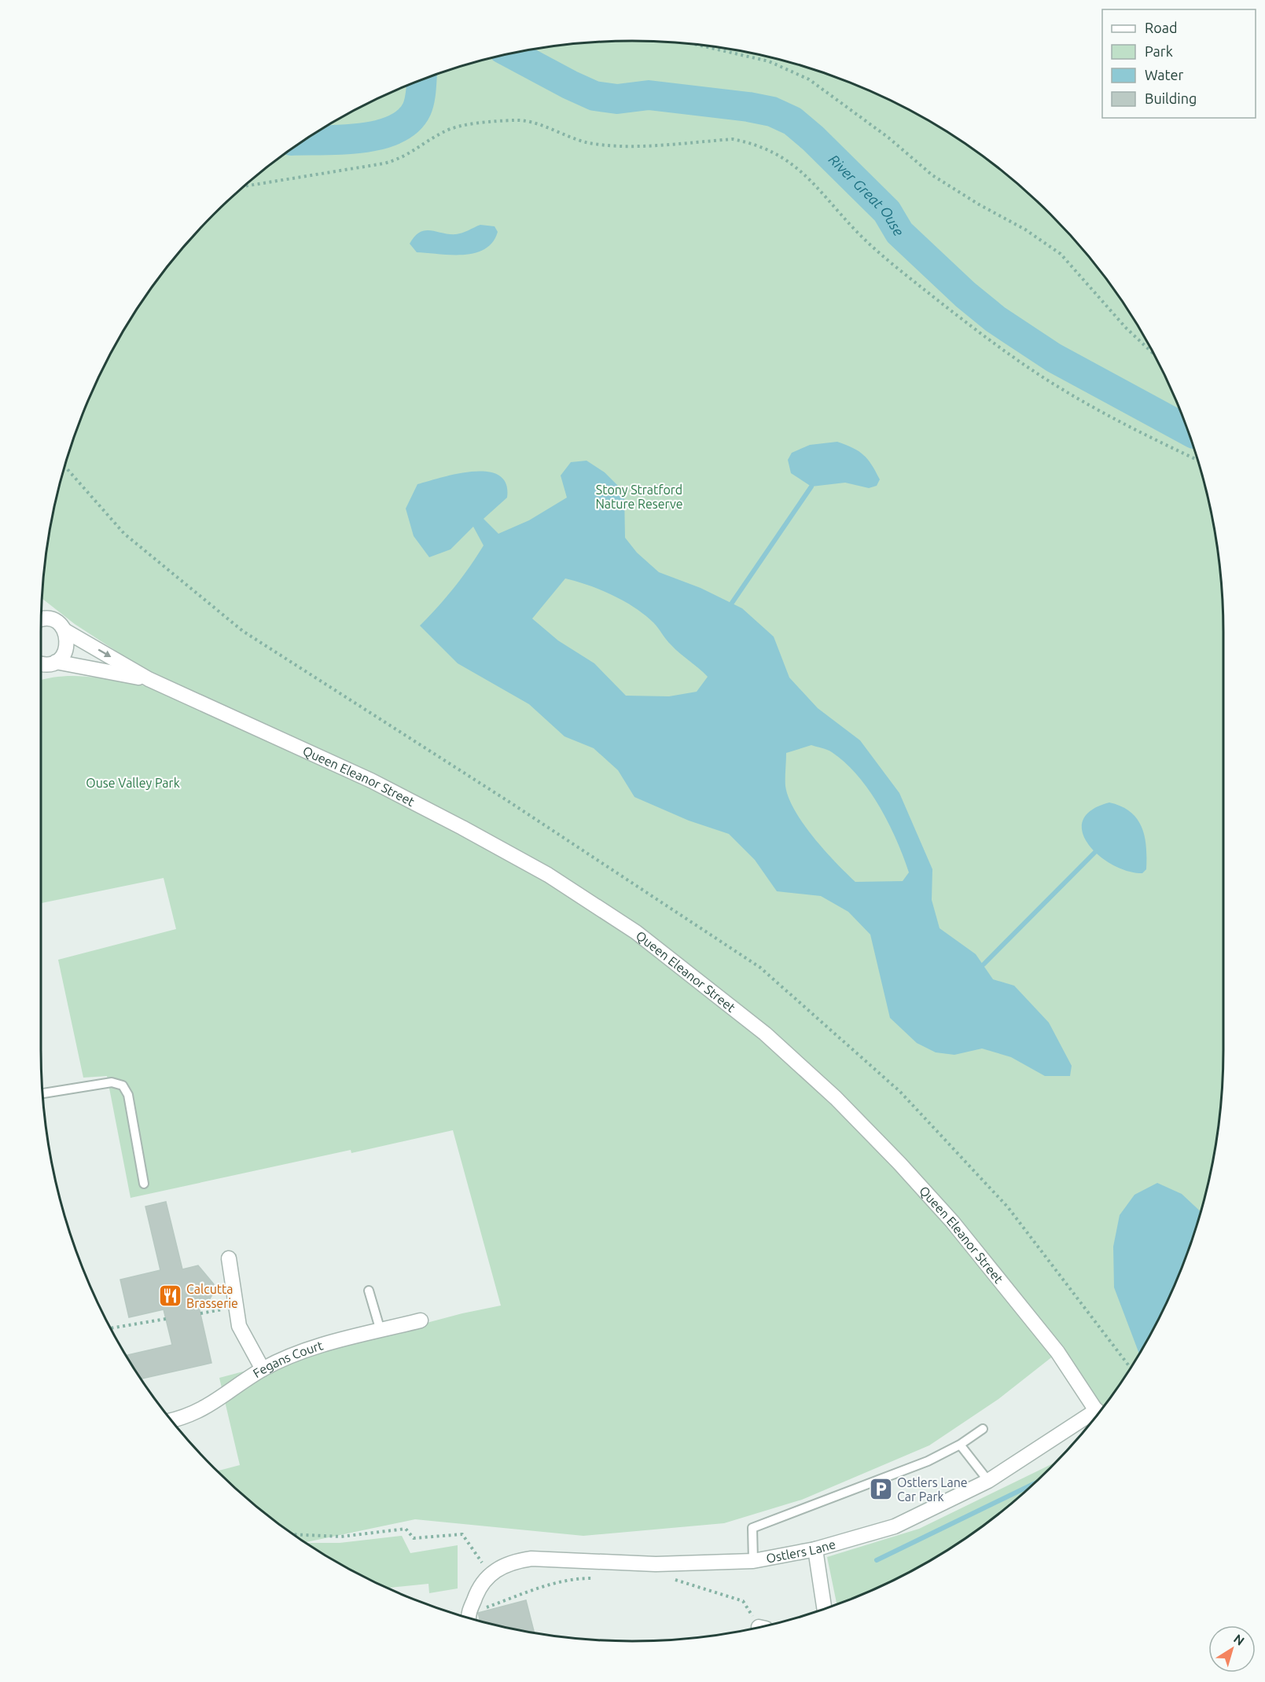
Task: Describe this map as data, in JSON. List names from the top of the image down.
{
  "streets": {
    "street": ["Queen Eleanor Street", "Fegans Court", "Ostlers Lane"]
  },
  "water": ["River Great Ouse"],
  "parks": ["Stony Stratford Nature Reserve", "Ouse Valley Park"],
  "places": {
    "restaurant": ["Calcutta Brasserie"],
    "parking": ["Ostlers Lane Car Park"]
  },
  "legend": [
    "Road",
    "Park",
    "Water",
    "Building"
  ],
  "north": "top right"
}
